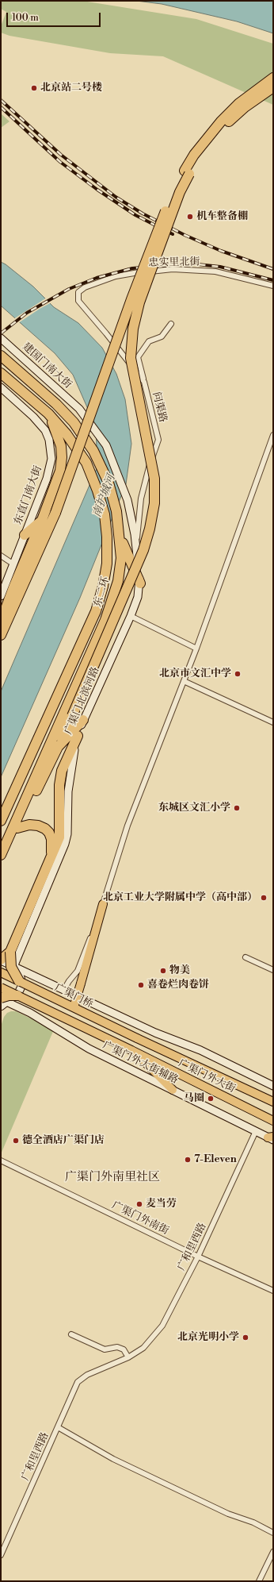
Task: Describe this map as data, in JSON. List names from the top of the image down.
{
  "streets": {
    "highway": ["东二环"],
    "main road": ["广渠门桥", "广渠门外大街"],
    "street": [
      "忠实里北街",
      "建国门南大街",
      "问渠路",
      "东直门南大街",
      "广渠门北滨河路",
      "广渠门外大街辅路",
      "广渠门外南街",
      "广和里西路"
    ]
  },
  "crossings": [
    ["忠实里北街", "问渠路"],
    ["建国门南大街", "广渠门北滨河路"],
    ["问渠路", "广渠门北滨河路"],
    ["广渠门桥", "广渠门外大街"],
    ["广渠门外大街辅路", "广和里西路"],
    ["广渠门外南街", "广和里西路"]
  ],
  "districts": ["广渠门外南里社区"],
  "water": ["南护城河"],
  "places": [
    "北京站二号楼",
    "机车整备棚",
    "北京市文汇中学",
    "东城区文汇小学",
    "北京工业大学附属中学（高中部）",
    "物美",
    "喜卷烂肉卷饼",
    "马圈",
    "德全酒店广渠门店",
    "7-Eleven",
    "麦当劳",
    "北京光明小学"
  ],
  "scale_bar": "100 m"
}
